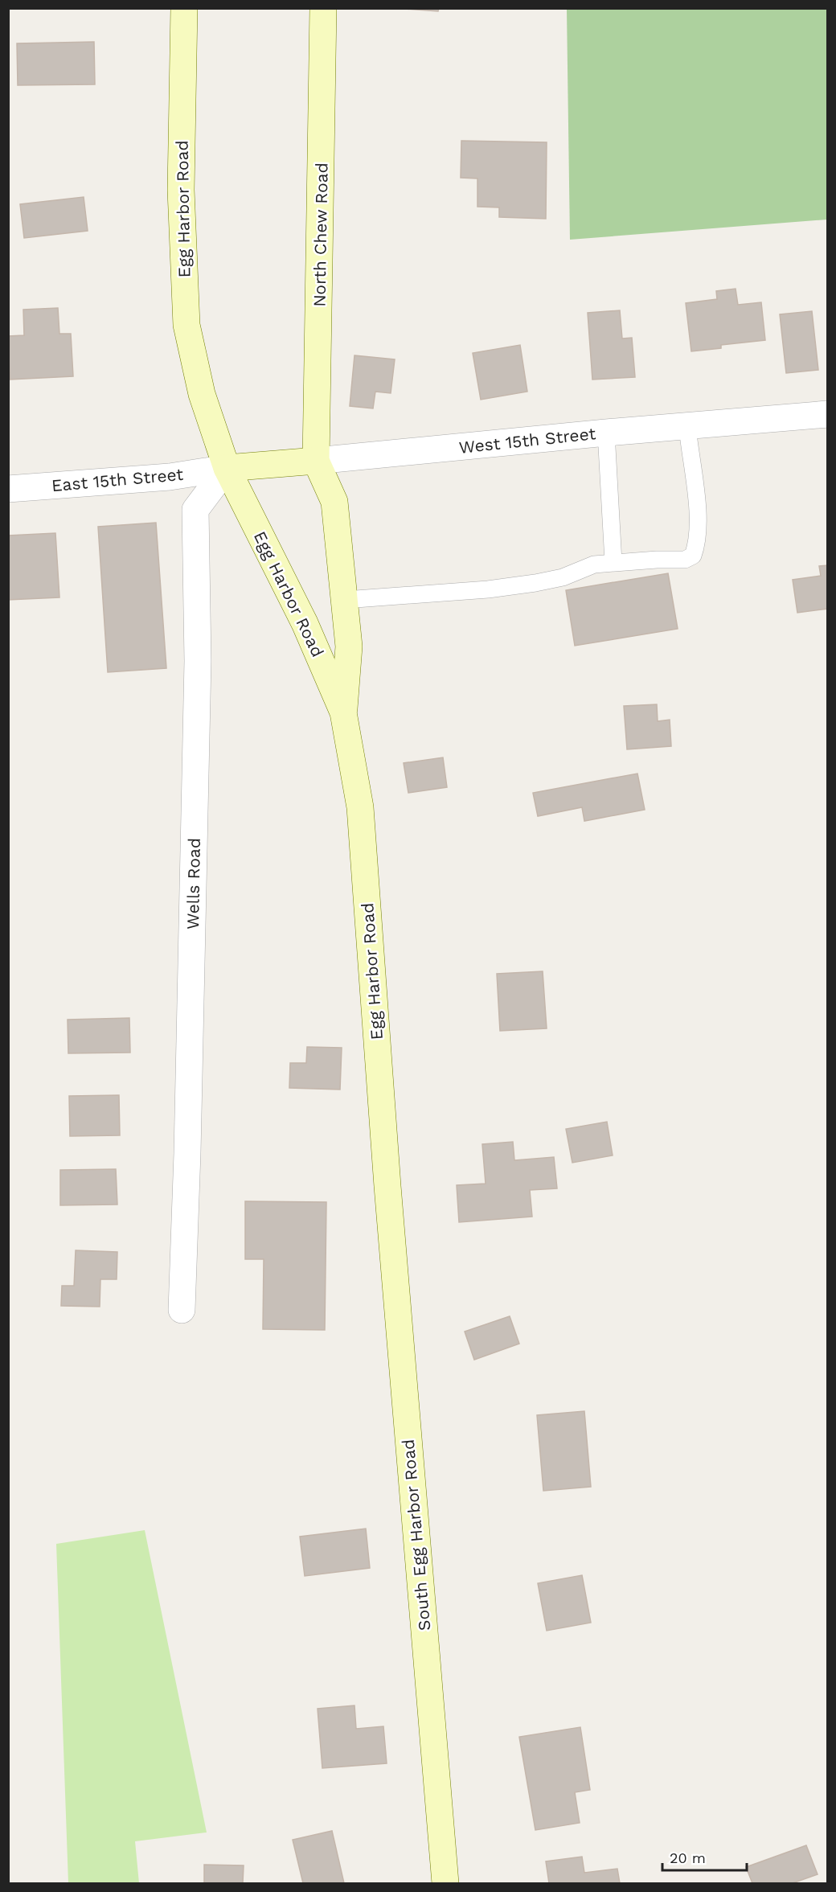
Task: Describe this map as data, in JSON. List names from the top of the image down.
{
  "streets": {
    "main road": [
      "Egg Harbor Road",
      "North Chew Road",
      "West 15th Street",
      "South Egg Harbor Road"
    ],
    "street": ["East 15th Street", "Wells Road"]
  },
  "crossings": [
    ["Egg Harbor Road", "West 15th Street"],
    ["Egg Harbor Road", "East 15th Street"],
    ["Egg Harbor Road", "Wells Road"],
    ["Egg Harbor Road", "South Egg Harbor Road"],
    ["North Chew Road", "West 15th Street"],
    ["West 15th Street", "East 15th Street"],
    ["West 15th Street", "Wells Road"],
    ["East 15th Street", "Wells Road"]
  ],
  "scale_bar": "20 m"
}
